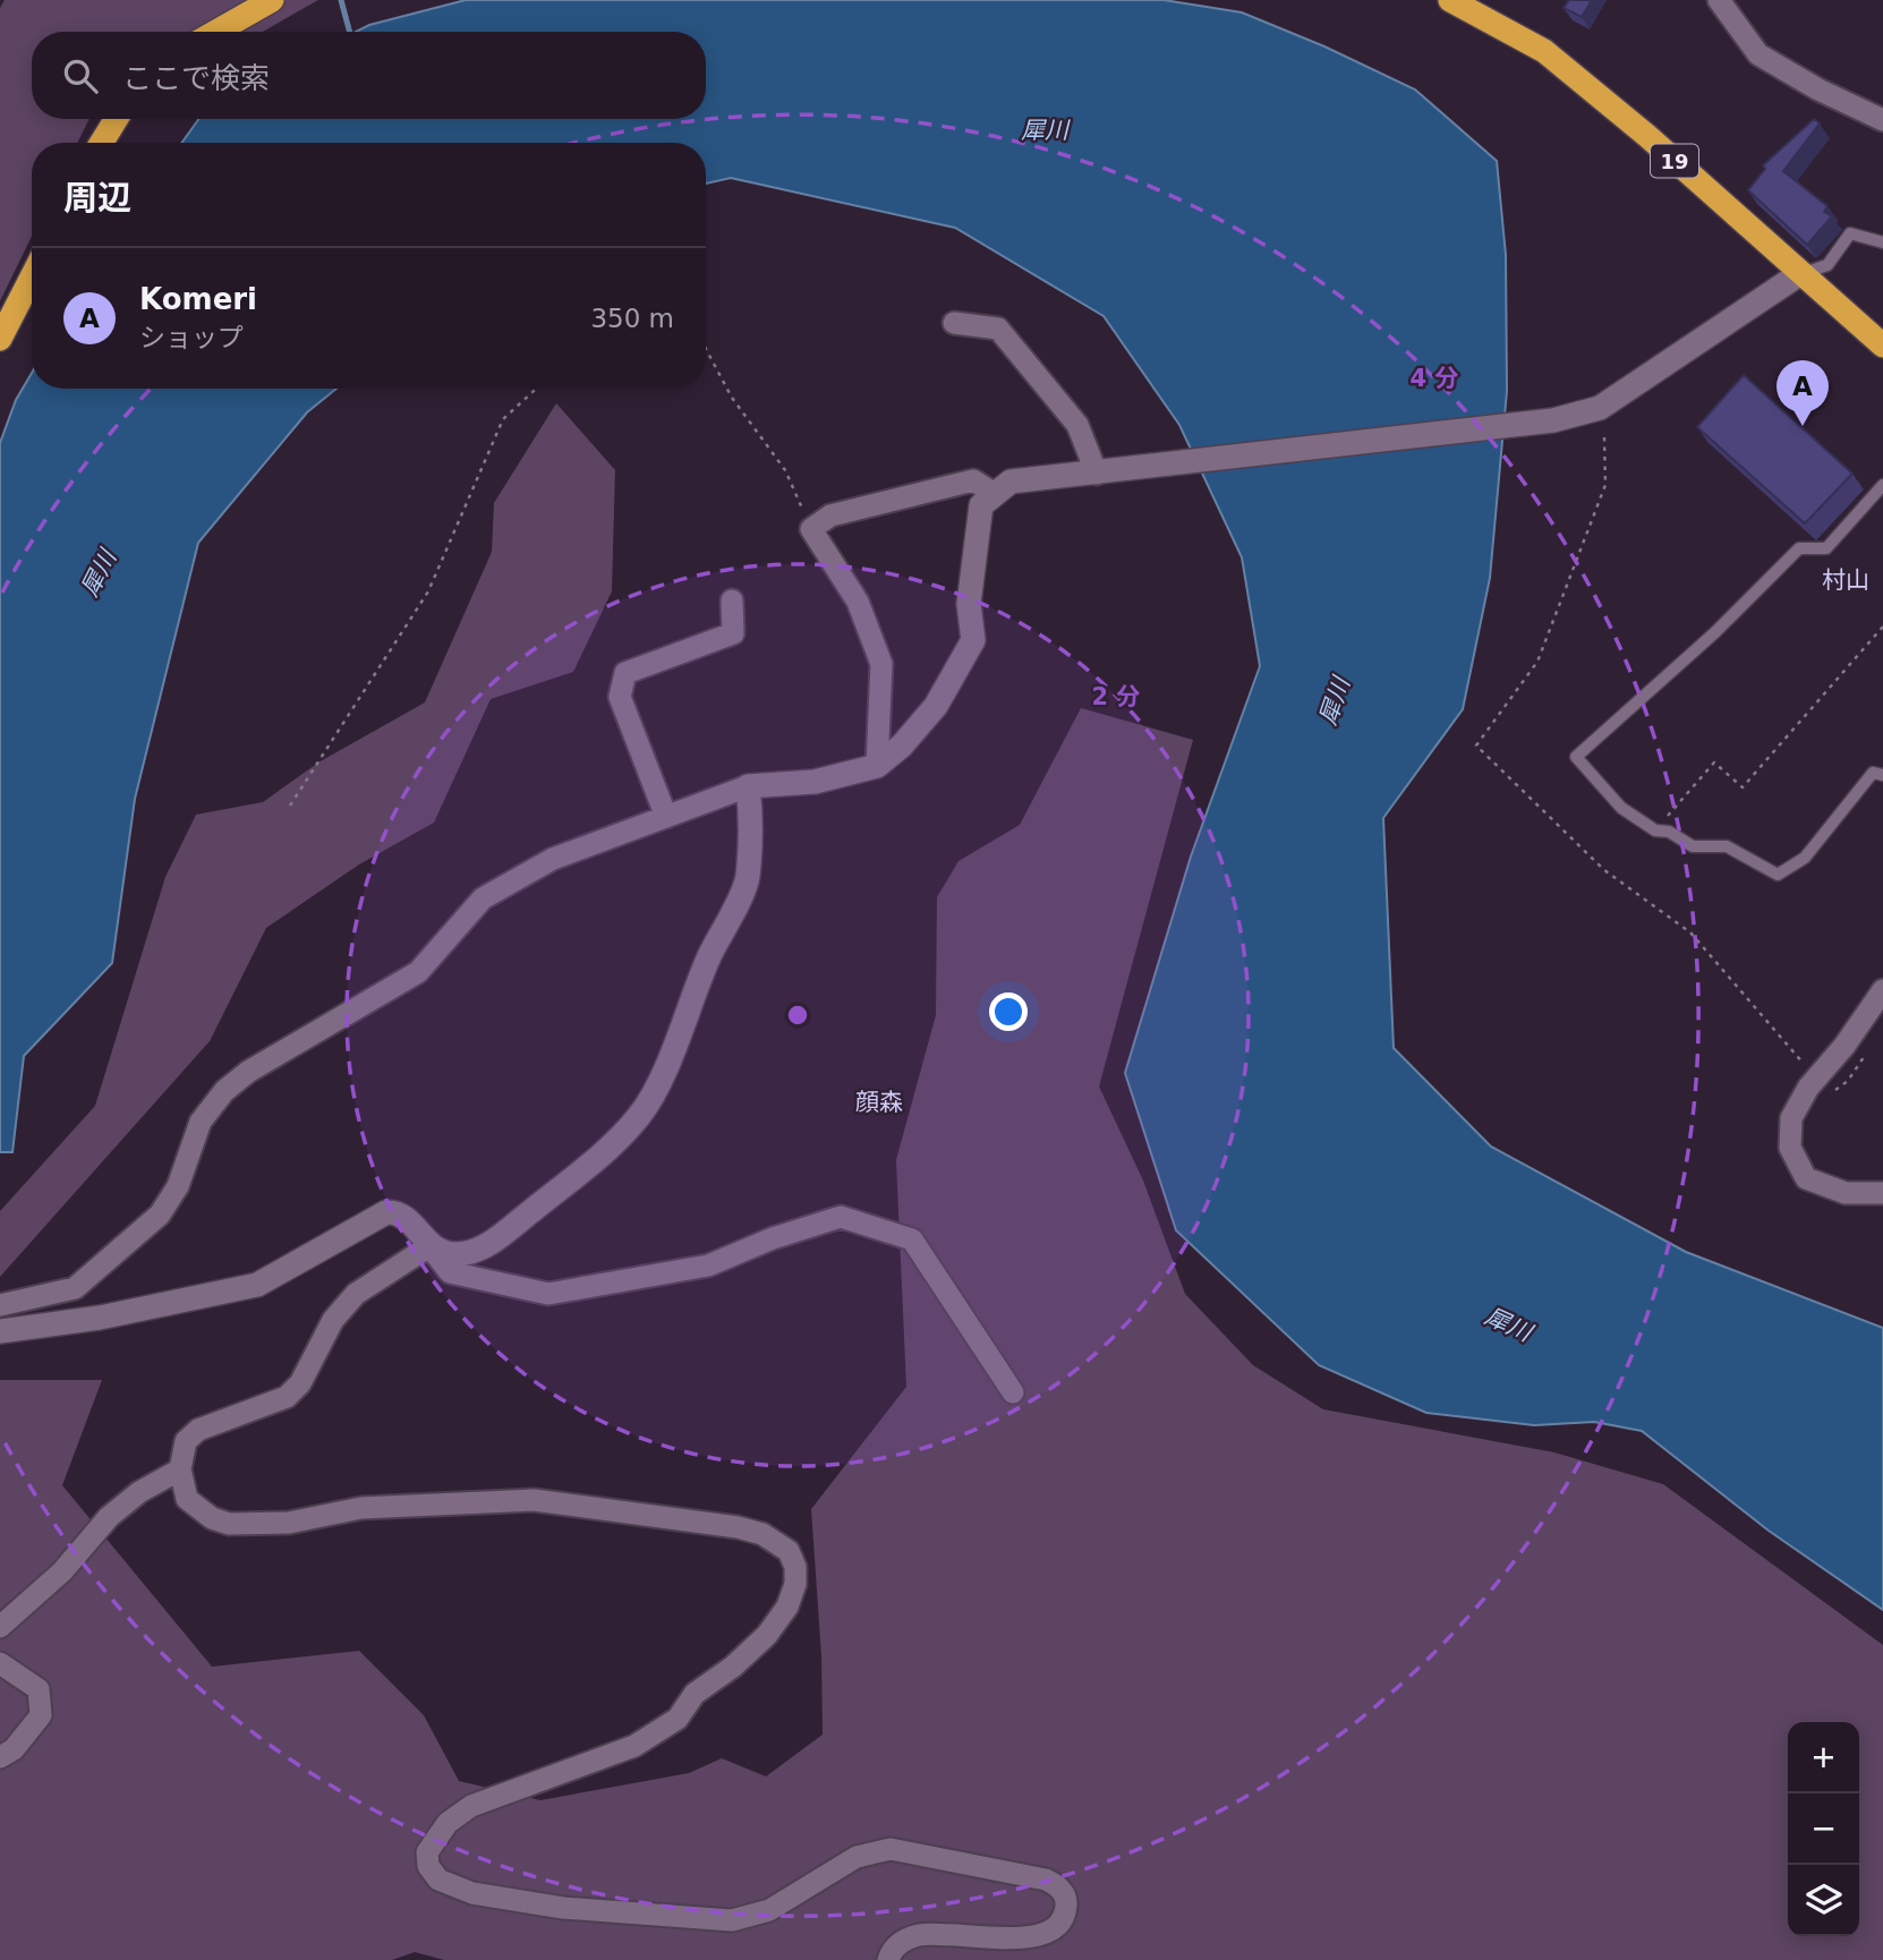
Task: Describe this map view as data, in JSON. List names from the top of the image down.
{
  "streets": {
    "highway": ["19"]
  },
  "districts": ["村山", "顔森"],
  "water": ["犀川"],
  "page": {
    "search": "ここで検索",
    "heading": "周辺",
    "list": [
      {
        "mark": "A",
        "name": "Komeri",
        "note": "ショップ",
        "value": "350 m"
      }
    ],
    "pins": "A",
    "map_buttons": ["+", "−"]
  },
  "rings": ["4 分", "2 分"]
}
